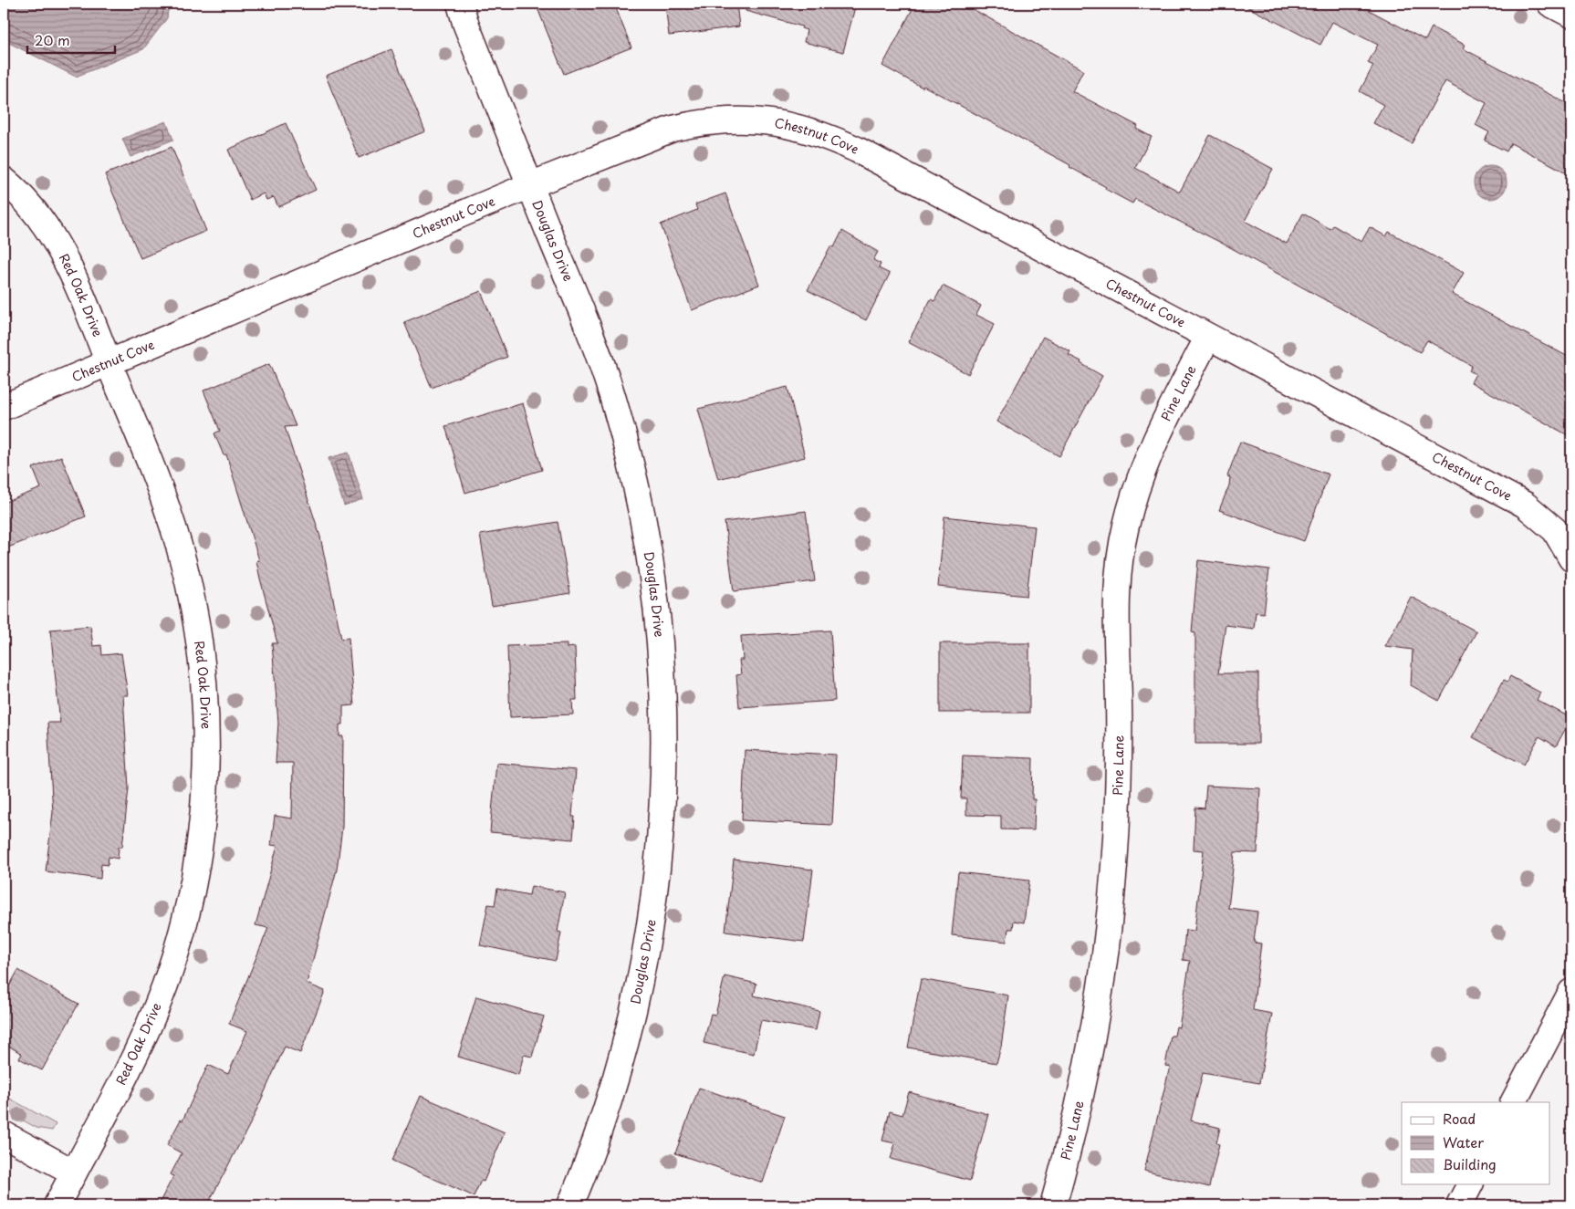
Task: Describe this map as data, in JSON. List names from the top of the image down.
{
  "streets": {
    "street": [
      "Chestnut Cove",
      "Douglas Drive",
      "Red Oak Drive",
      "Pine Lane"
    ]
  },
  "crossings": [
    ["Chestnut Cove", "Douglas Drive"],
    ["Chestnut Cove", "Red Oak Drive"],
    ["Chestnut Cove", "Pine Lane"]
  ],
  "legend": ["Road", "Water", "Building"],
  "scale_bar": "20 m"
}
